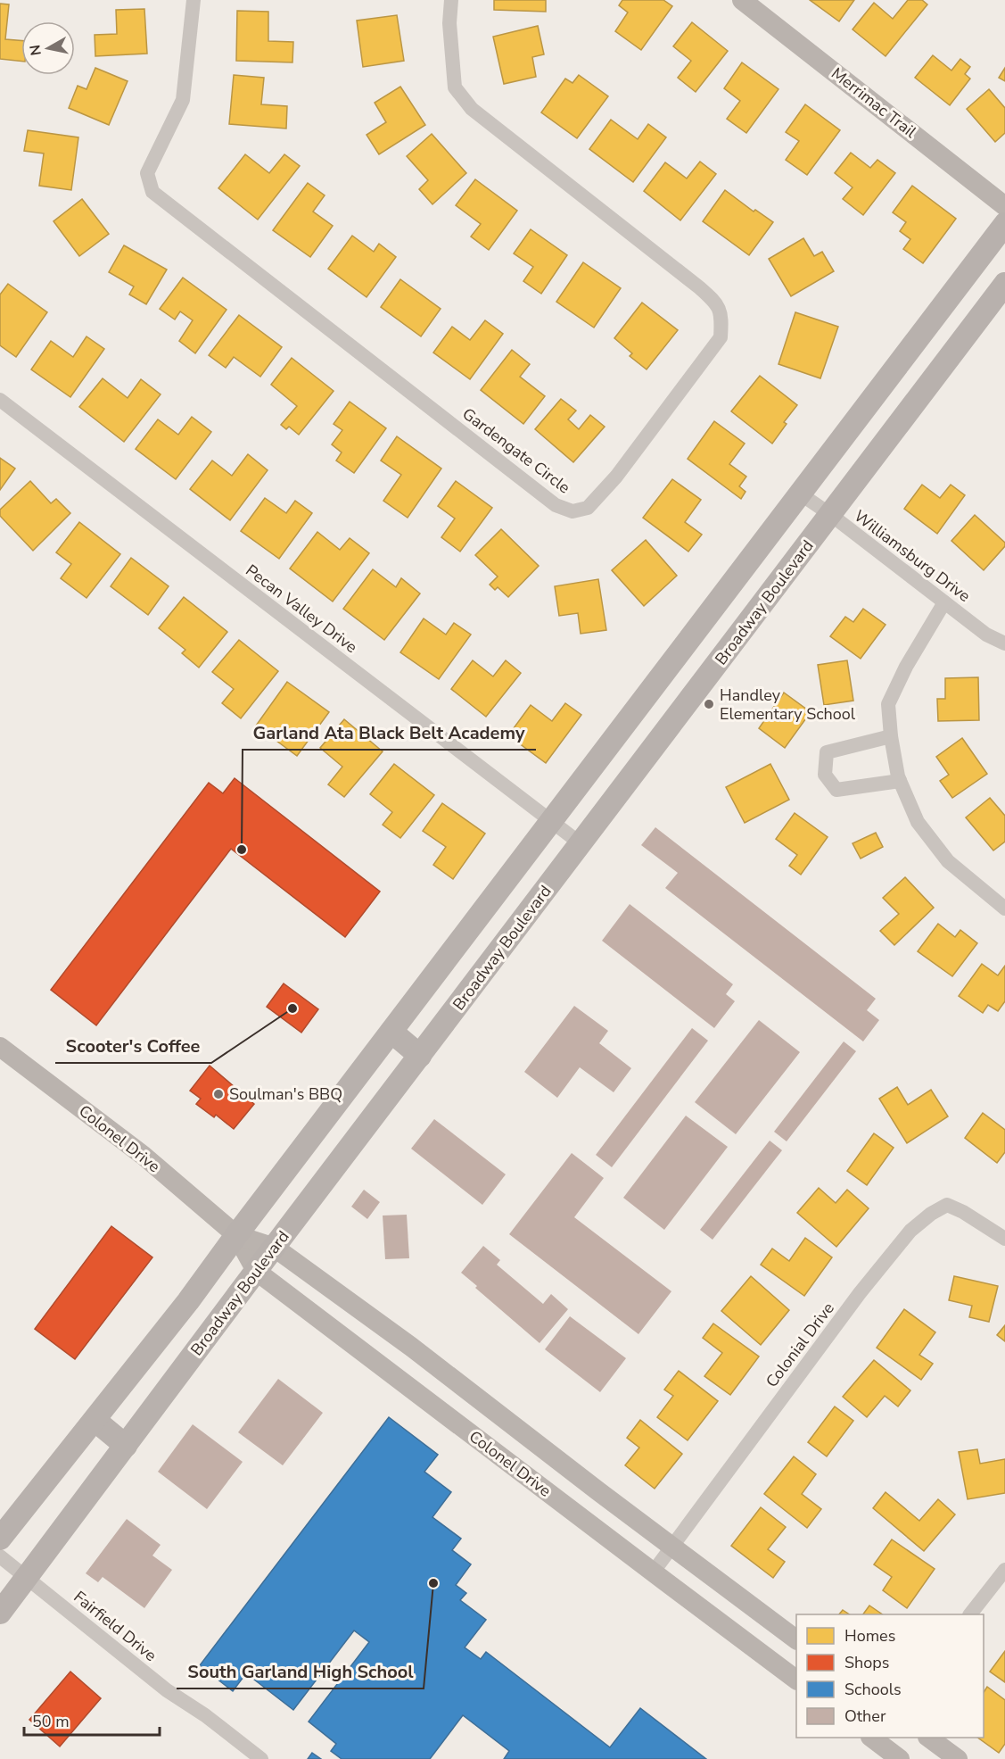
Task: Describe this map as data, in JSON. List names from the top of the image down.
{
  "streets": {
    "main road": ["Broadway Boulevard"],
    "street": [
      "Merrimac Trail",
      "Gardengate Circle",
      "Williamsburg Drive",
      "Pecan Valley Drive",
      "Colonel Drive",
      "Colonial Drive",
      "Fairfield Drive"
    ]
  },
  "crossings": [
    ["Williamsburg Drive", "Broadway Boulevard"],
    ["Broadway Boulevard", "Pecan Valley Drive"],
    ["Broadway Boulevard", "Colonel Drive"],
    ["Broadway Boulevard", "Fairfield Drive"],
    ["Colonel Drive", "Colonial Drive"]
  ],
  "places": [
    "Handley Elementary School",
    "Garland Ata Black Belt Academy",
    "Scooter's Coffee",
    "Soulman's BBQ",
    "South Garland High School"
  ],
  "legend": [
    "Homes",
    "Shops",
    "Schools",
    "Other"
  ],
  "scale_bar": "50 m",
  "north": "left"
}
